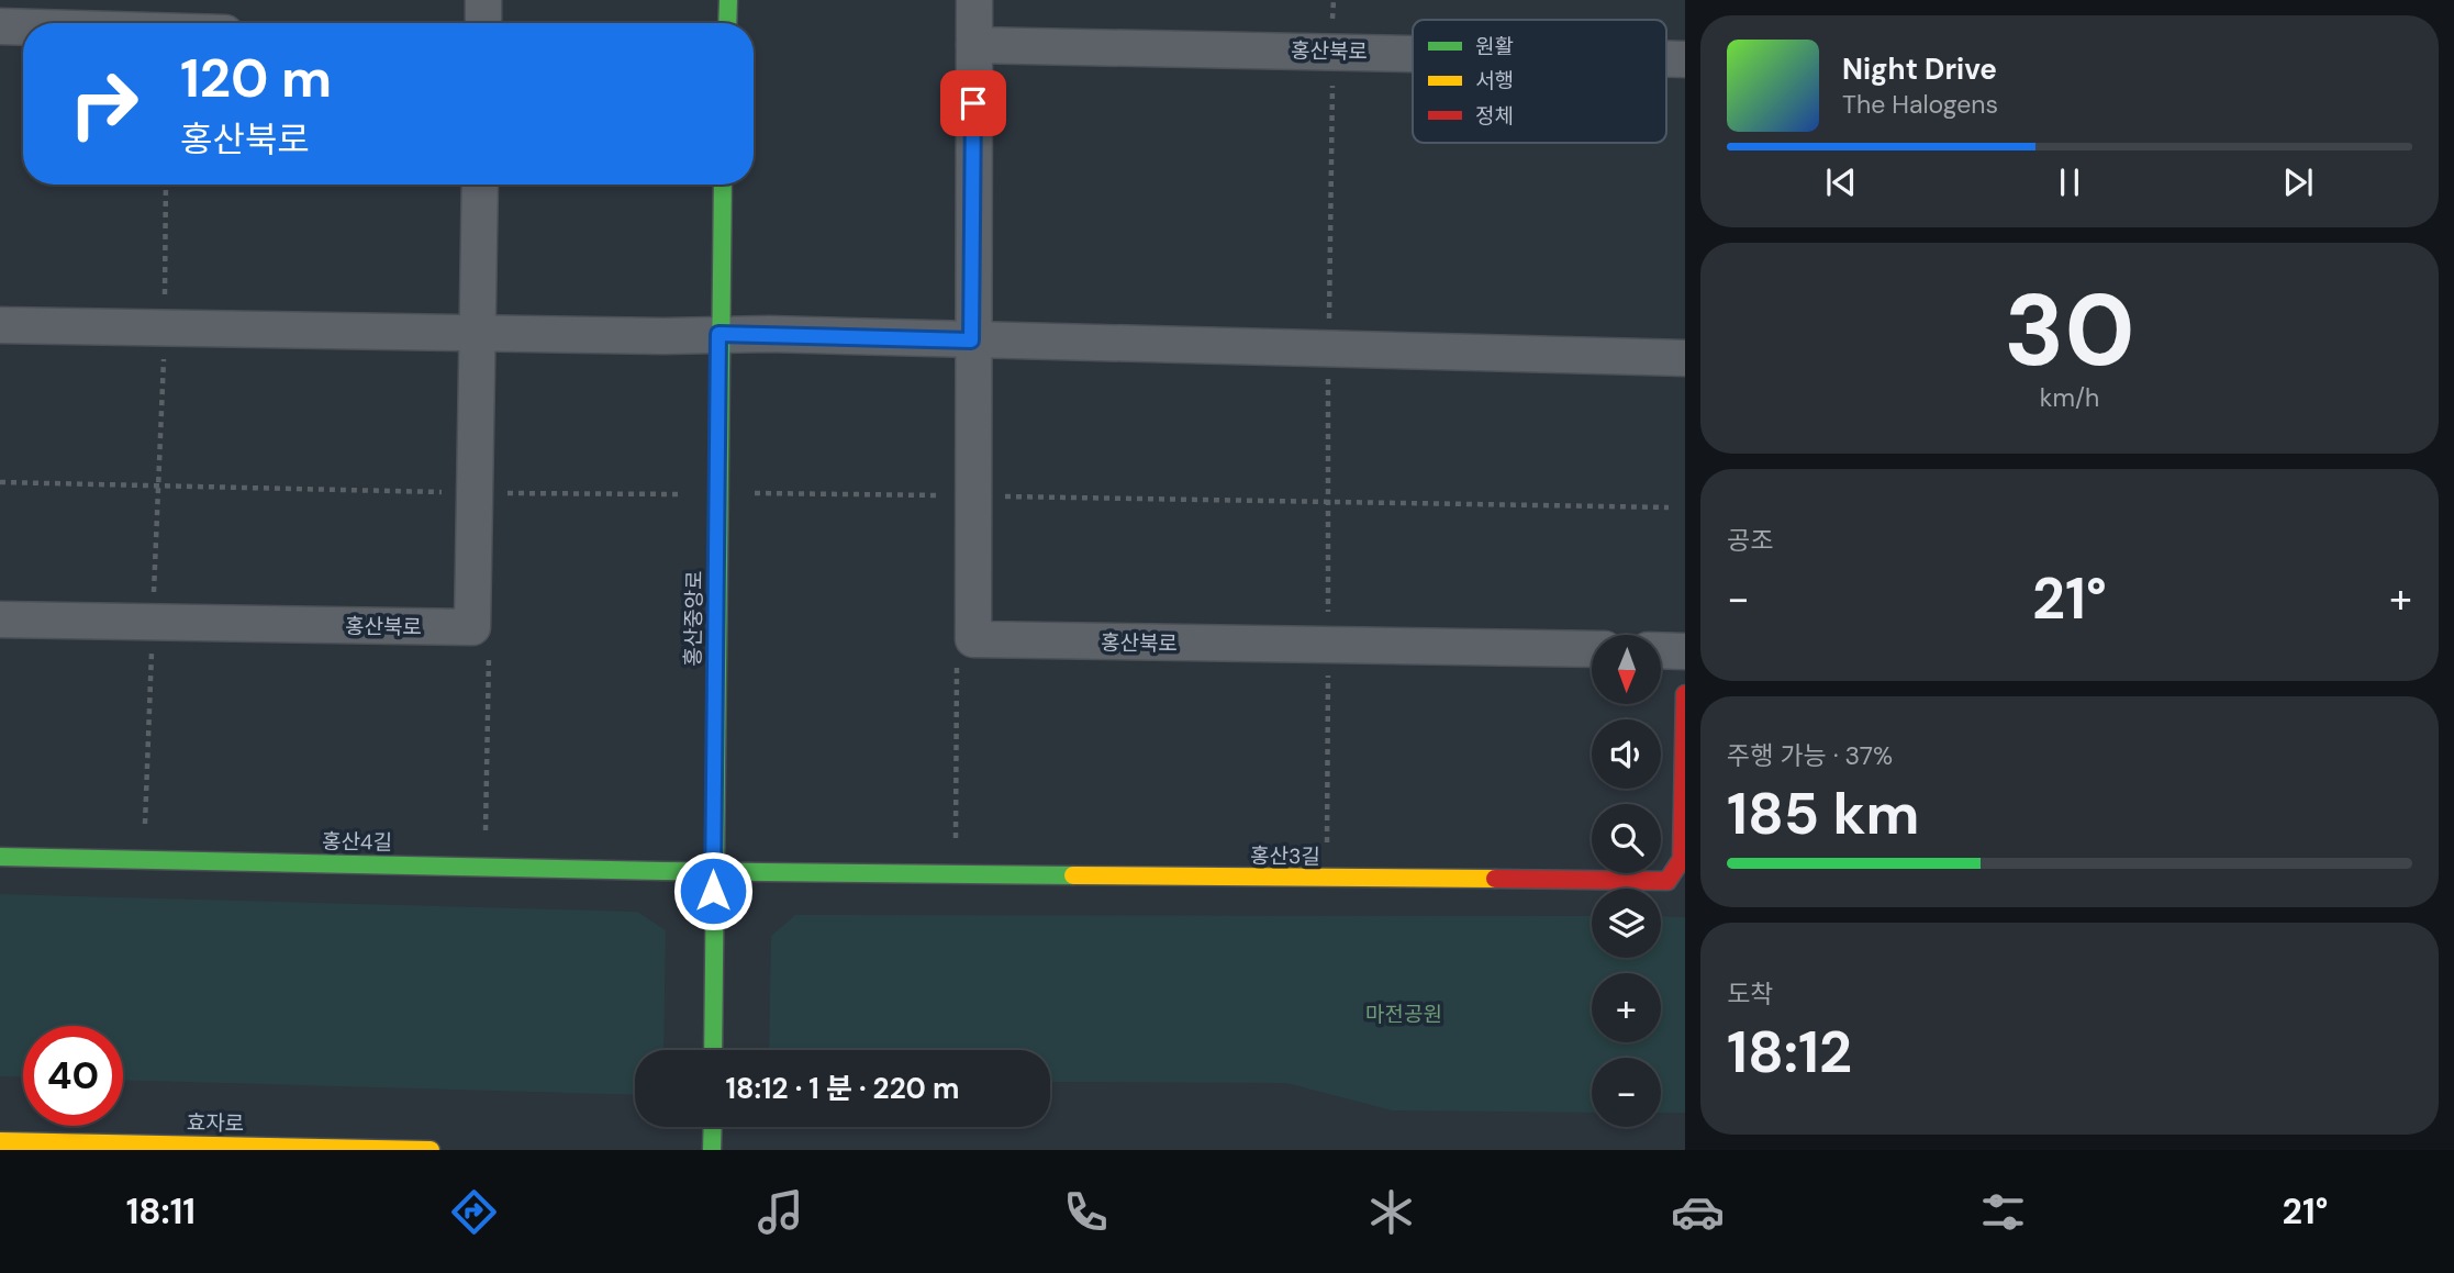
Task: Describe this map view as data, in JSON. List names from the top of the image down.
{
  "streets": {
    "street": [
      "홍산북로",
      "홍산중앙로",
      "홍산4길",
      "홍산3길",
      "효자로"
    ]
  },
  "crossings": [
    ["홍산중앙로", "홍산4길"],
    ["홍산중앙로", "홍산3길"],
    ["홍산4길", "홍산3길"]
  ],
  "parks": ["마전공원"],
  "legend": ["원활", "서행", "정체"],
  "north": "bottom",
  "page": {
    "turn": ["120 m", "홍산북로"],
    "song": ["Night Drive", "The Halogens"],
    "tile": [
      ["30", "km/h"],
      "공조",
      ["주행 가능 · 37%", "185 km"],
      ["도착", "18:12"]
    ],
    "heat": ["−", "21°", "+"],
    "map_buttons": ["+", "−"],
    "limit": "40",
    "trip": "18:12 · 1 분 · 220 m",
    "tabs": ["18:11", "21°"]
  }
}
